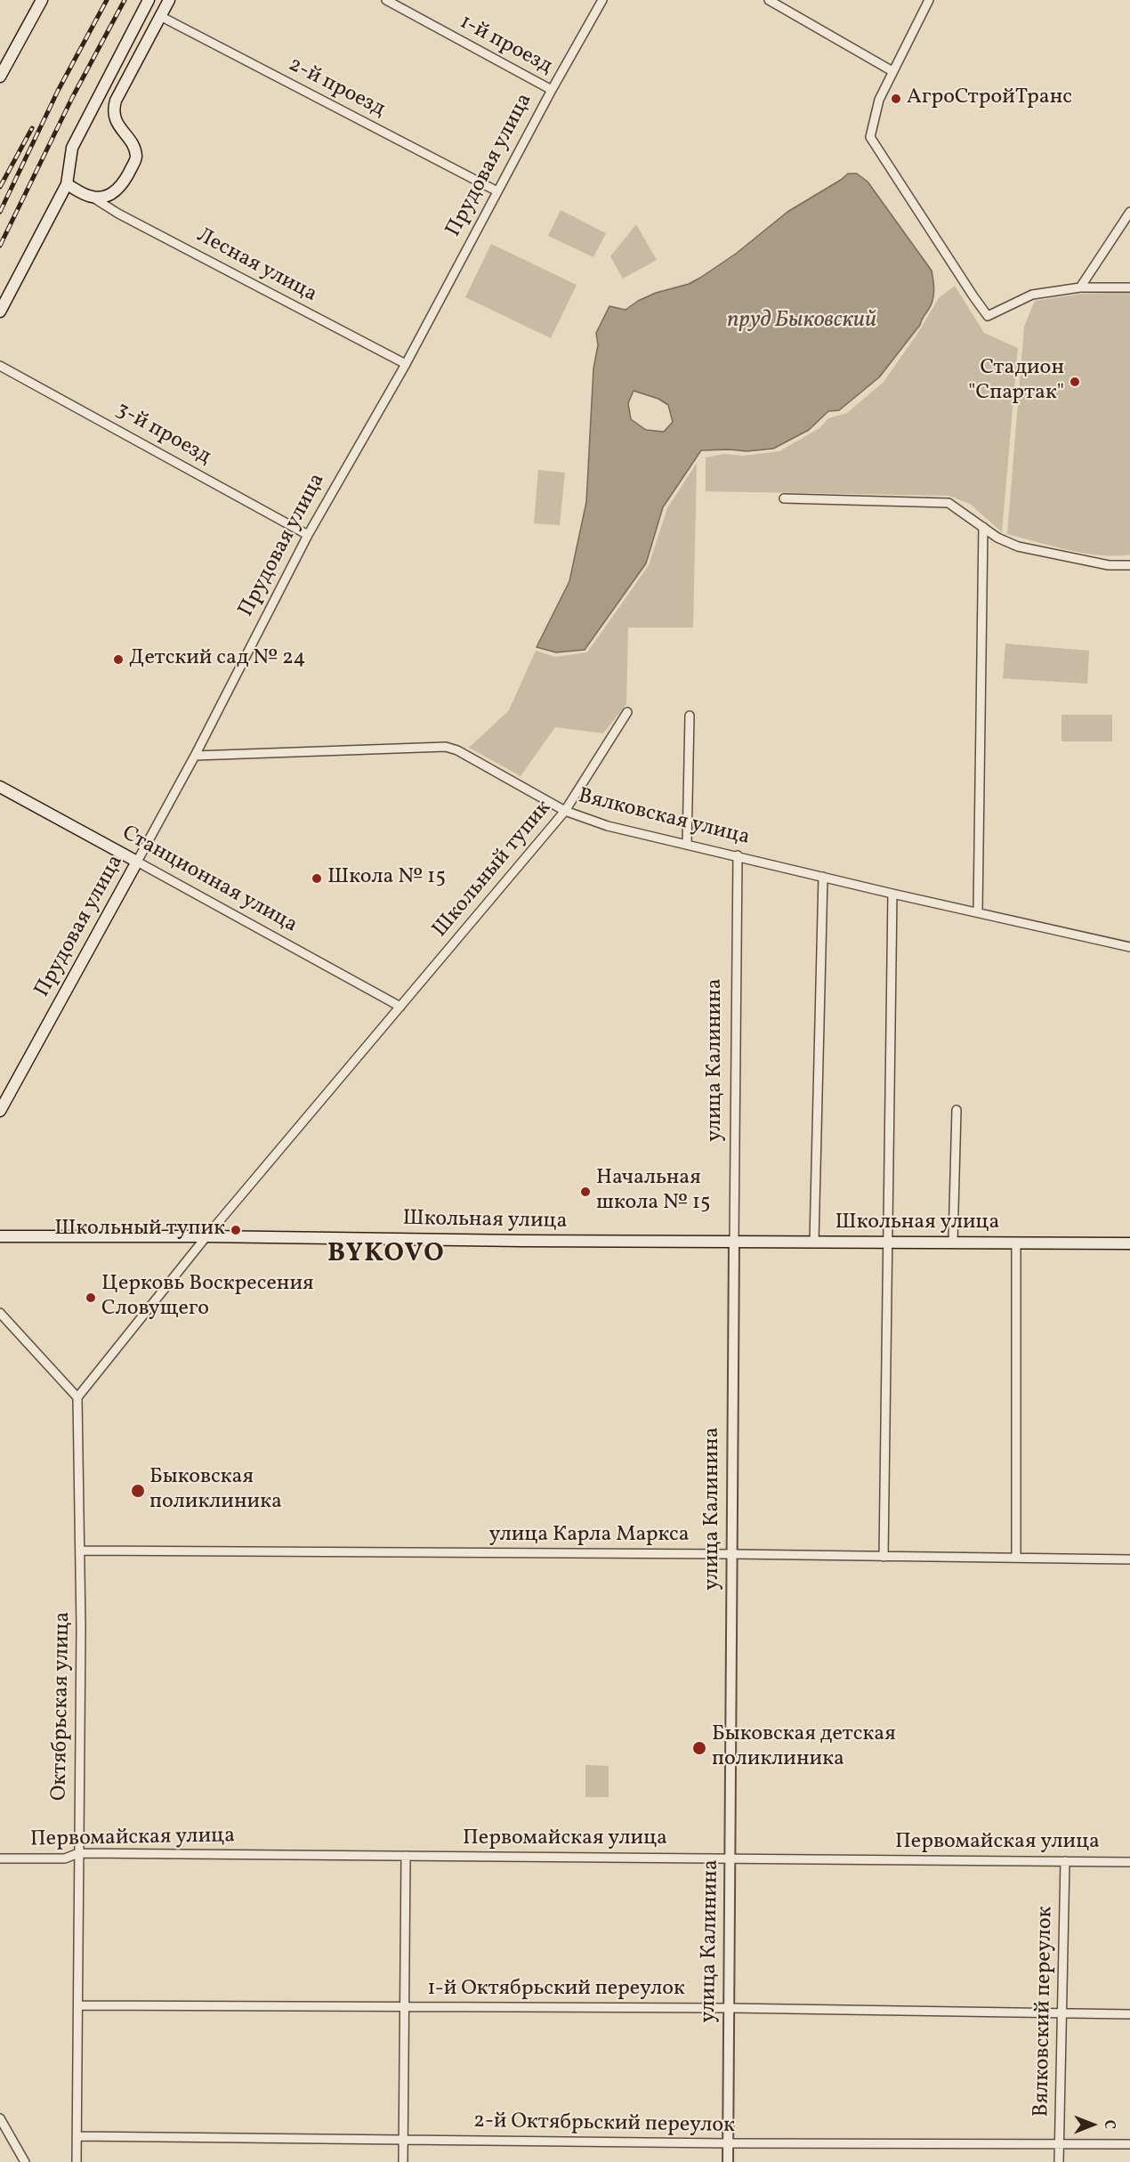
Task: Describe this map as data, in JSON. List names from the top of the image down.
{
  "streets": {
    "main road": ["Прудовая улица", "Станционная улица", "Школьная улица"],
    "street": [
      "1-й проезд",
      "2-й проезд",
      "Лесная улица",
      "3-й проезд",
      "Вялковская улица",
      "Школьный тупик",
      "улица Калинина",
      "улица Карла Маркса",
      "Октябрьская улица",
      "Первомайская улица",
      "1-й Октябрьский переулок",
      "Вялковский переулок",
      "2-й Октябрьский переулок"
    ]
  },
  "crossings": [
    ["1-й проезд", "Прудовая улица"],
    ["2-й проезд", "Прудовая улица"],
    ["Прудовая улица", "Лесная улица"],
    ["Прудовая улица", "3-й проезд"],
    ["Прудовая улица", "Вялковская улица"],
    ["Прудовая улица", "Станционная улица"],
    ["Вялковская улица", "Школьный тупик"],
    ["Вялковская улица", "улица Калинина"],
    ["Школьный тупик", "Станционная улица"],
    ["Школьный тупик", "Школьная улица"],
    ["Школьный тупик", "Октябрьская улица"],
    ["улица Калинина", "Школьная улица"],
    ["улица Калинина", "улица Карла Маркса"],
    ["улица Калинина", "Первомайская улица"],
    ["улица Калинина", "1-й Октябрьский переулок"],
    ["улица Калинина", "2-й Октябрьский переулок"],
    ["улица Карла Маркса", "Октябрьская улица"],
    ["Октябрьская улица", "Первомайская улица"],
    ["Октябрьская улица", "1-й Октябрьский переулок"],
    ["Октябрьская улица", "2-й Октябрьский переулок"],
    ["Первомайская улица", "Вялковский переулок"],
    ["1-й Октябрьский переулок", "Вялковский переулок"],
    ["Вялковский переулок", "2-й Октябрьский переулок"]
  ],
  "districts": ["BYKOVO"],
  "water": ["пруд Быковский"],
  "places": [
    "АгроСтройТранс",
    "Стадион \"Спартак\"",
    "Детский сад № 24",
    "Школа № 15",
    "Начальная школа № 15",
    "Школьный тупик",
    "Церковь Воскресения Словущего",
    "Быковская поликлиника",
    "Быковская детская поликлиника"
  ],
  "north": "right"
}
